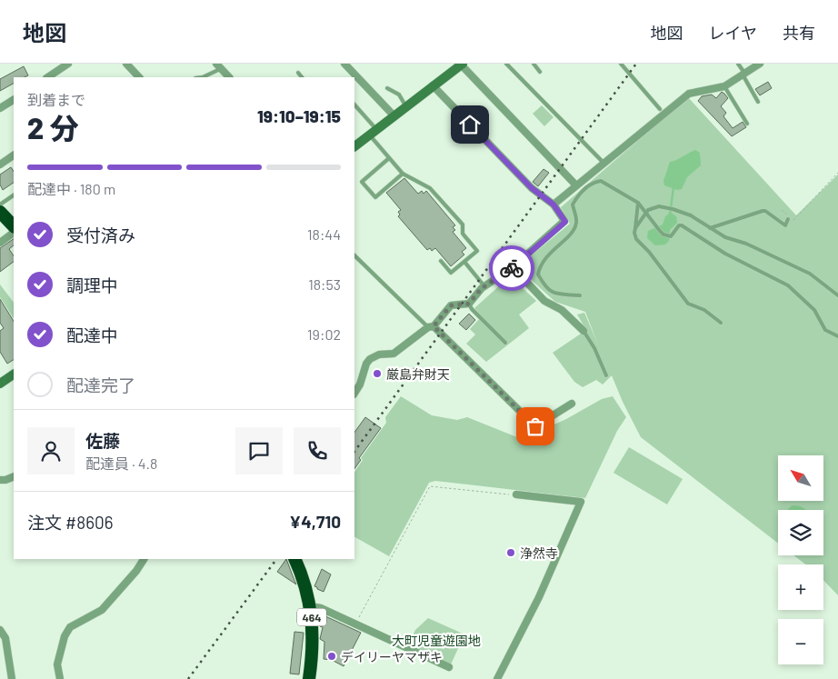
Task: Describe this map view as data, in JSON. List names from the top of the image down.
{
  "streets": {
    "highway": ["464"]
  },
  "parks": ["大町児童遊園地"],
  "places": ["厳島弁財天", "浄然寺", "デイリーヤマザキ"],
  "north": "top left",
  "page": {
    "header": "地図",
    "nav": ["地図", "レイヤ", "共有"],
    "heading": ["2 分", "到着まで", "19:10–19:15"],
    "panel": [
      "佐藤",
      "配達員 · 4.8",
      "注文 #8606",
      "¥4,710"
    ],
    "bar": "配達中 · 180 m",
    "list": [
      ["受付済み", "18:44"],
      ["調理中", "18:53"],
      ["配達中", "19:02"],
      "配達完了"
    ],
    "map_buttons": ["+", "−"]
  }
}
